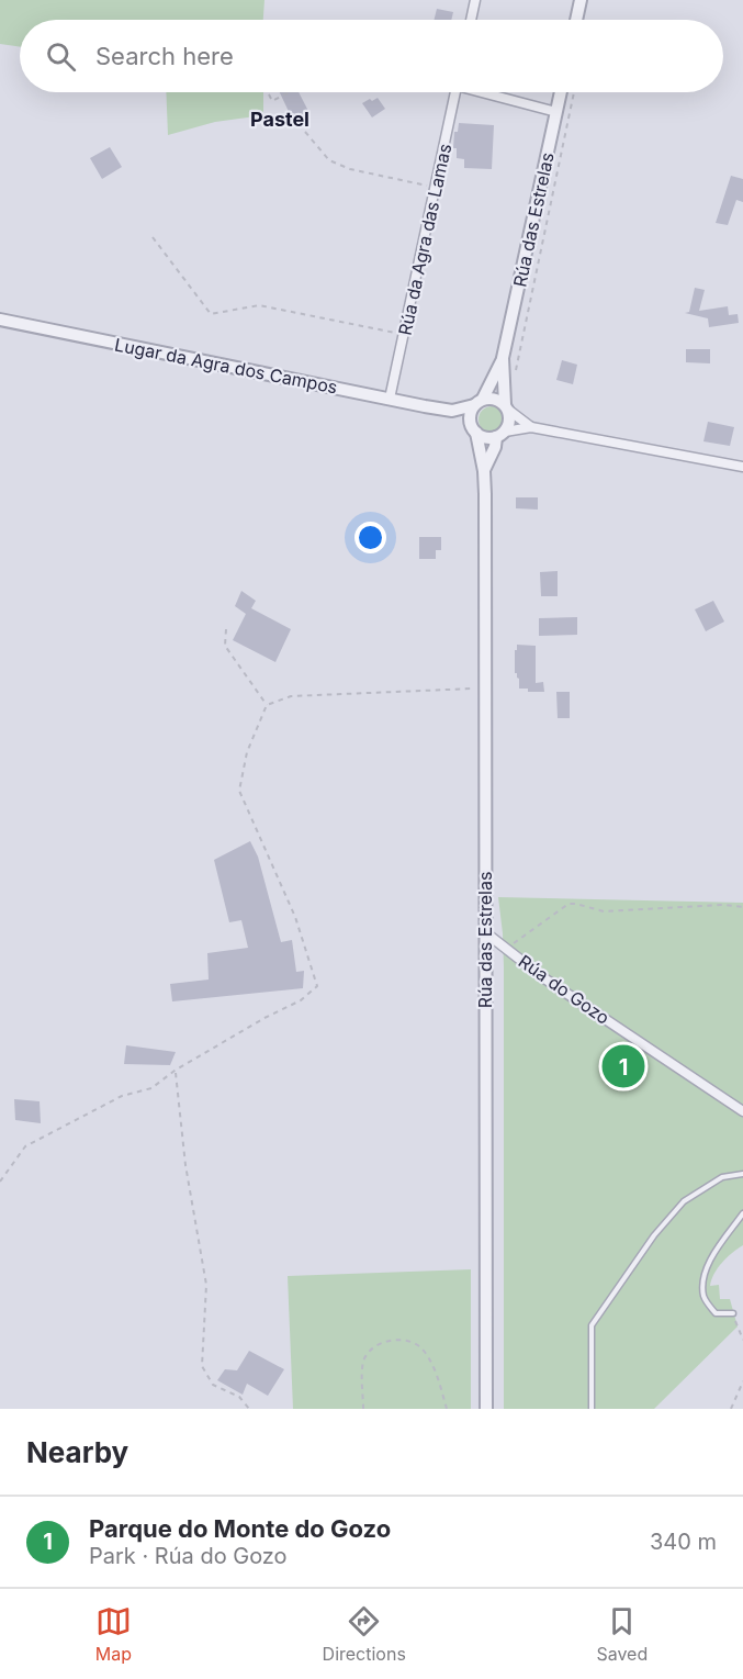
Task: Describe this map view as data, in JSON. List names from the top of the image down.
{
  "streets": {
    "street": [
      "Rúa das Estrelas",
      "Rúa da Agra das Lamas",
      "Lugar da Agra dos Campos",
      "Rúa do Gozo"
    ]
  },
  "crossings": [
    ["Rúa das Estrelas", "Lugar da Agra dos Campos"],
    ["Rúa das Estrelas", "Rúa do Gozo"],
    ["Rúa da Agra das Lamas", "Lugar da Agra dos Campos"]
  ],
  "districts": ["Pastel"],
  "page": {
    "search": "Search here",
    "pins": "1",
    "heading": "Nearby",
    "list": [
      {
        "mark": "1",
        "name": "Parque do Monte do Gozo",
        "note": "Park · Rúa do Gozo",
        "value": "340 m"
      }
    ],
    "nav": ["Map", "Directions", "Saved"]
  }
}
